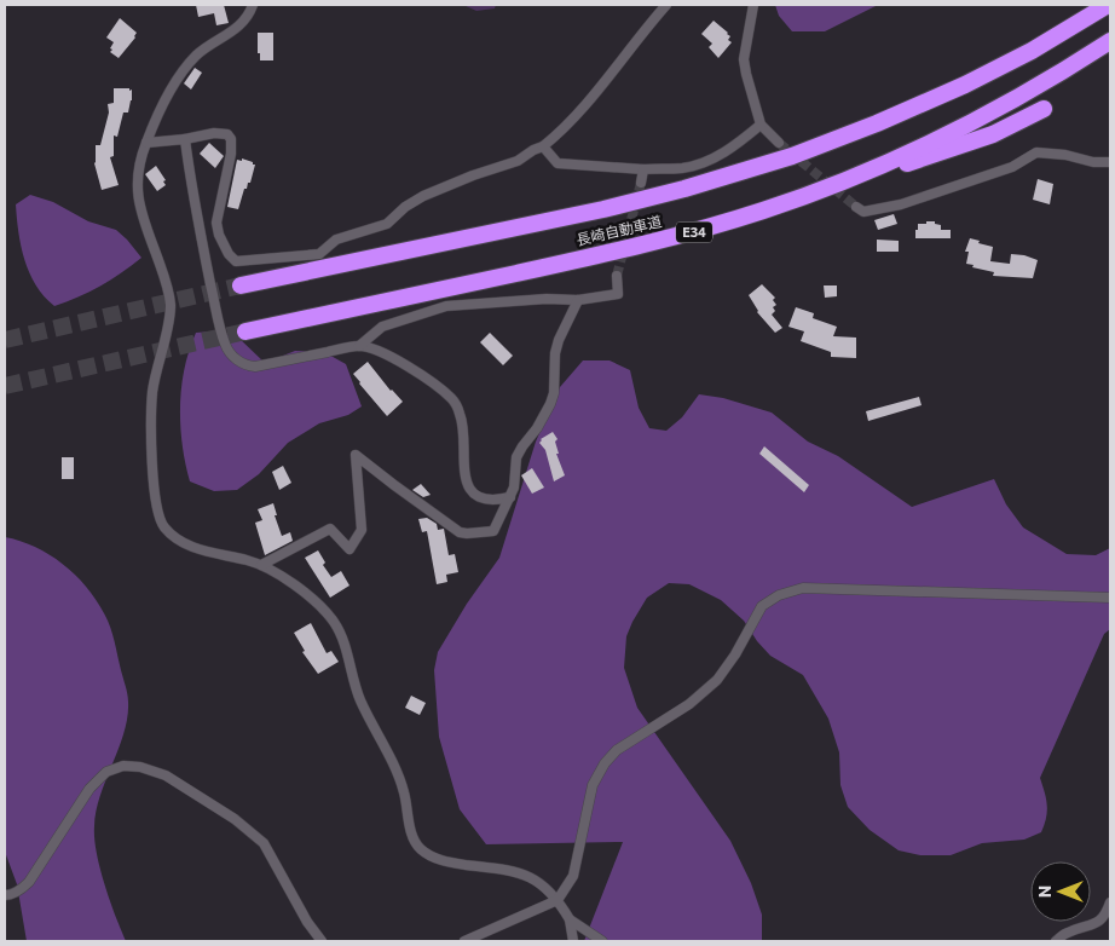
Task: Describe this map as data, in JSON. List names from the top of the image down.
{
  "streets": {
    "highway": ["長崎自動車道", "E34"]
  },
  "north": "left"
}
